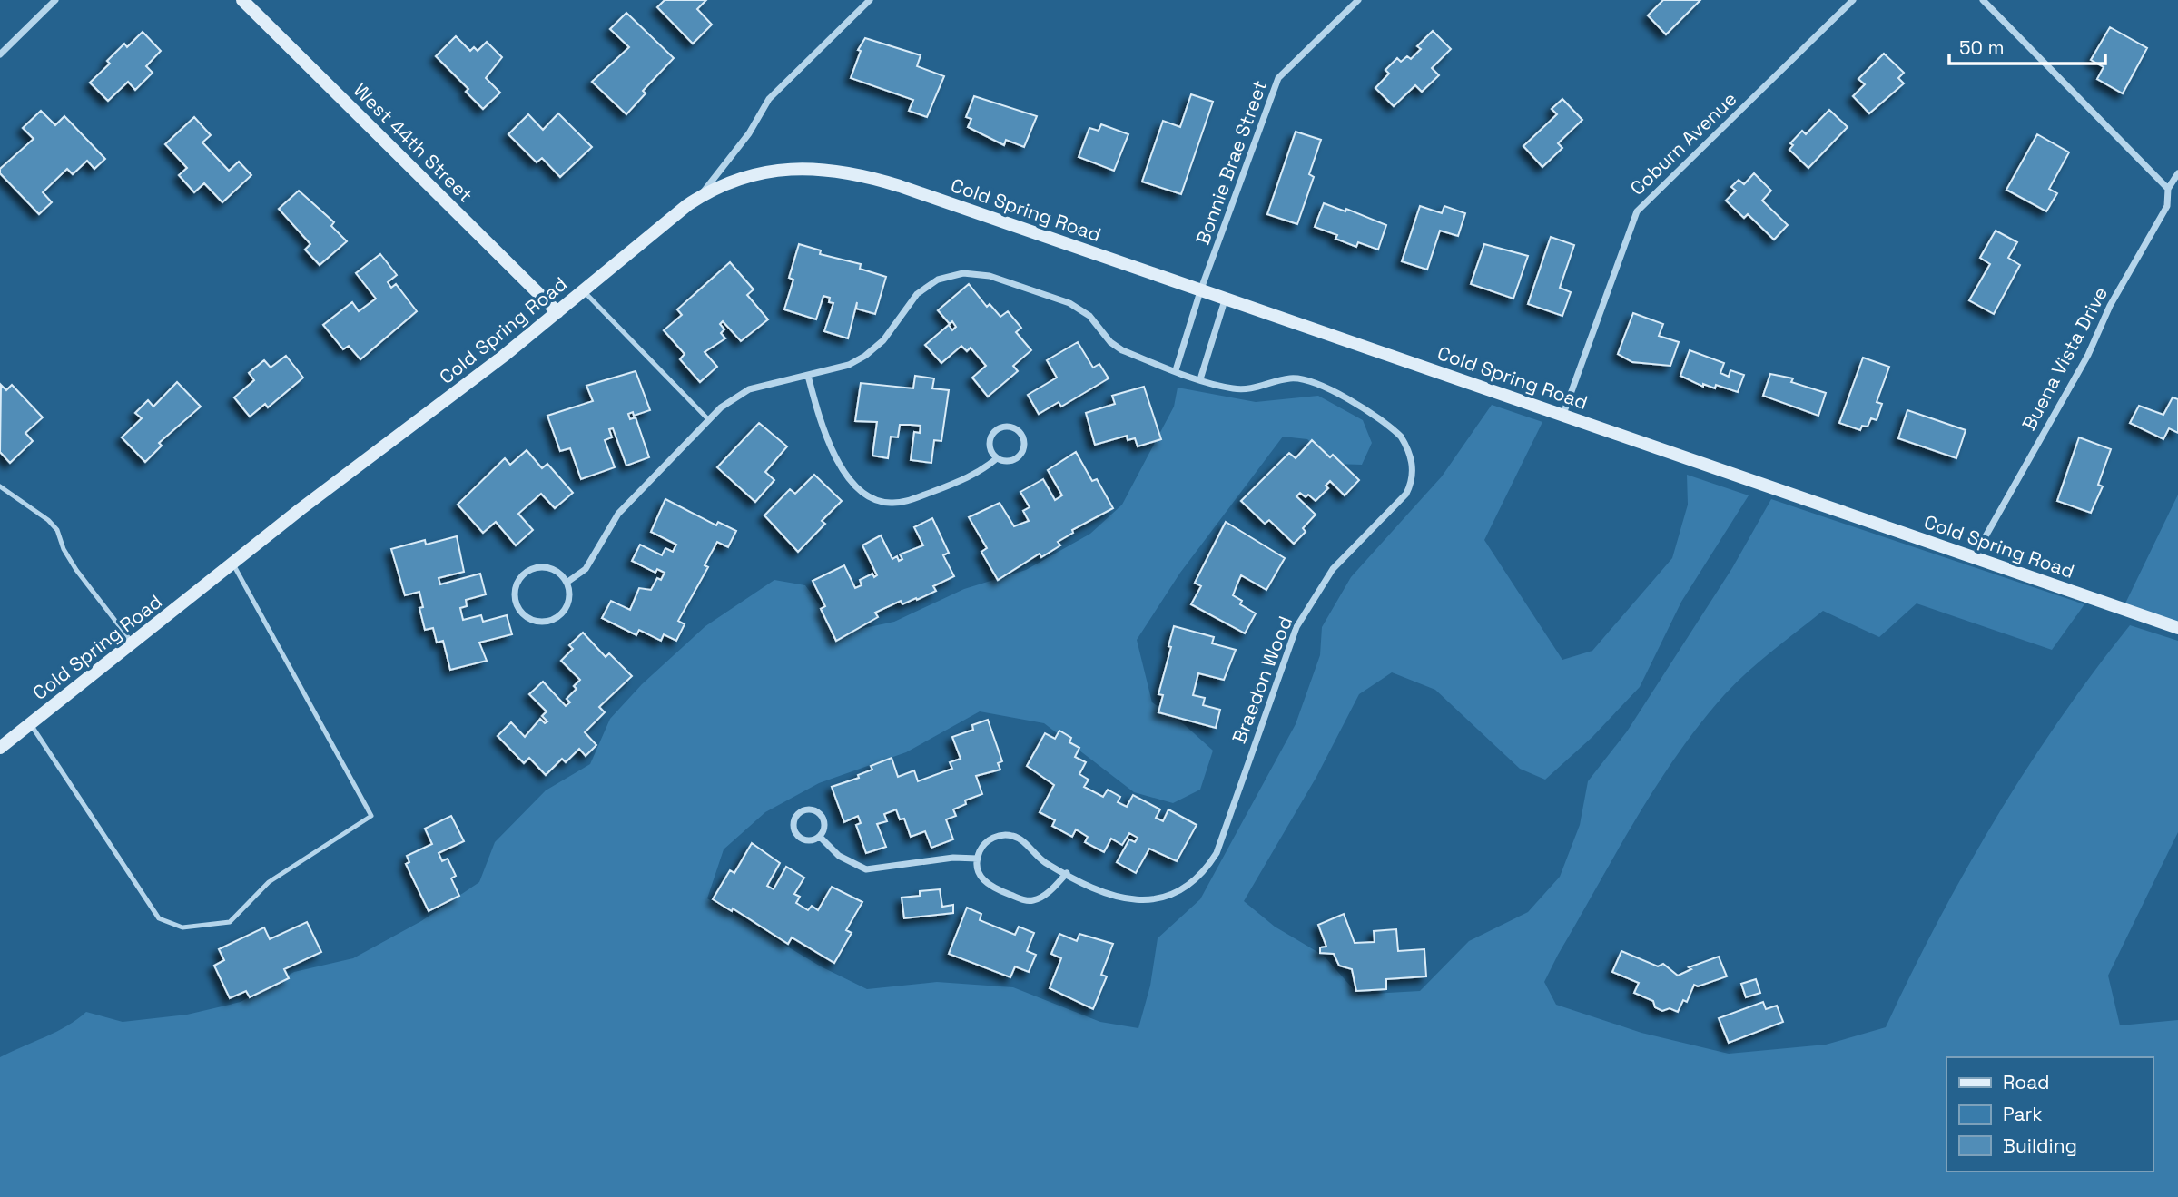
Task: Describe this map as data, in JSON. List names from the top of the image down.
{
  "streets": {
    "street": [
      "West 44th Street",
      "Coburn Avenue",
      "Bonnie Brae Street",
      "Cold Spring Road",
      "Buena Vista Drive",
      "Braedon Wood"
    ]
  },
  "crossings": [
    ["West 44th Street", "Cold Spring Road"],
    ["Coburn Avenue", "Cold Spring Road"],
    ["Bonnie Brae Street", "Cold Spring Road"],
    ["Bonnie Brae Street", "Braedon Wood"],
    ["Cold Spring Road", "Buena Vista Drive"]
  ],
  "legend": ["Road", "Park", "Building"],
  "scale_bar": "50 m"
}
